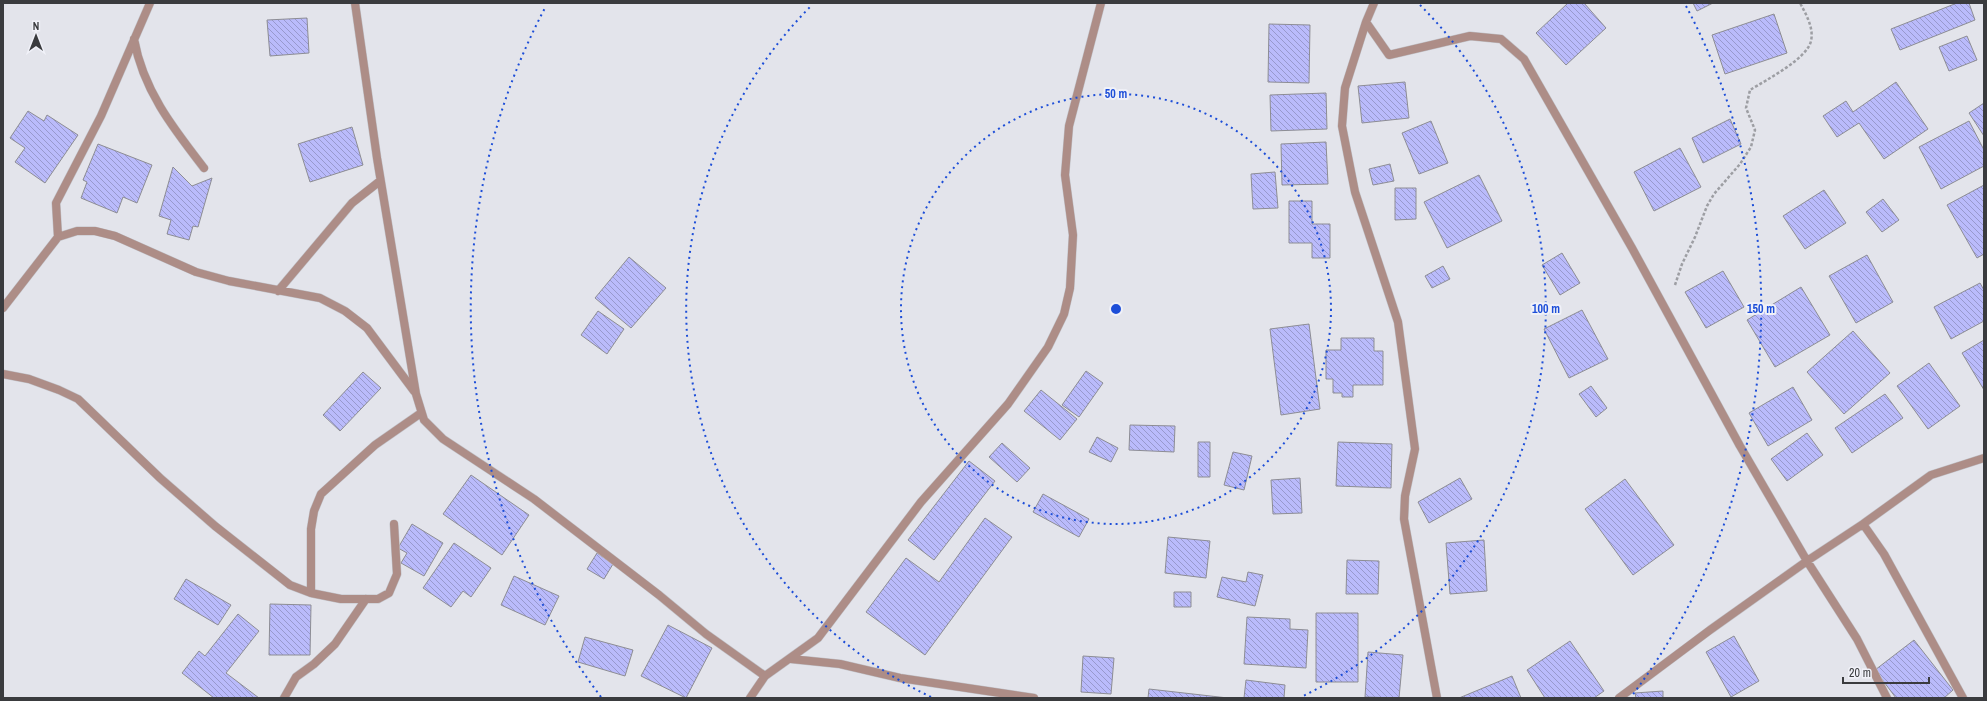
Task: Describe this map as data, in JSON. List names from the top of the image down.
{
  "scale_bar": "20 m",
  "north": "top",
  "rings": ["50 m", "100 m", "150 m"]
}
